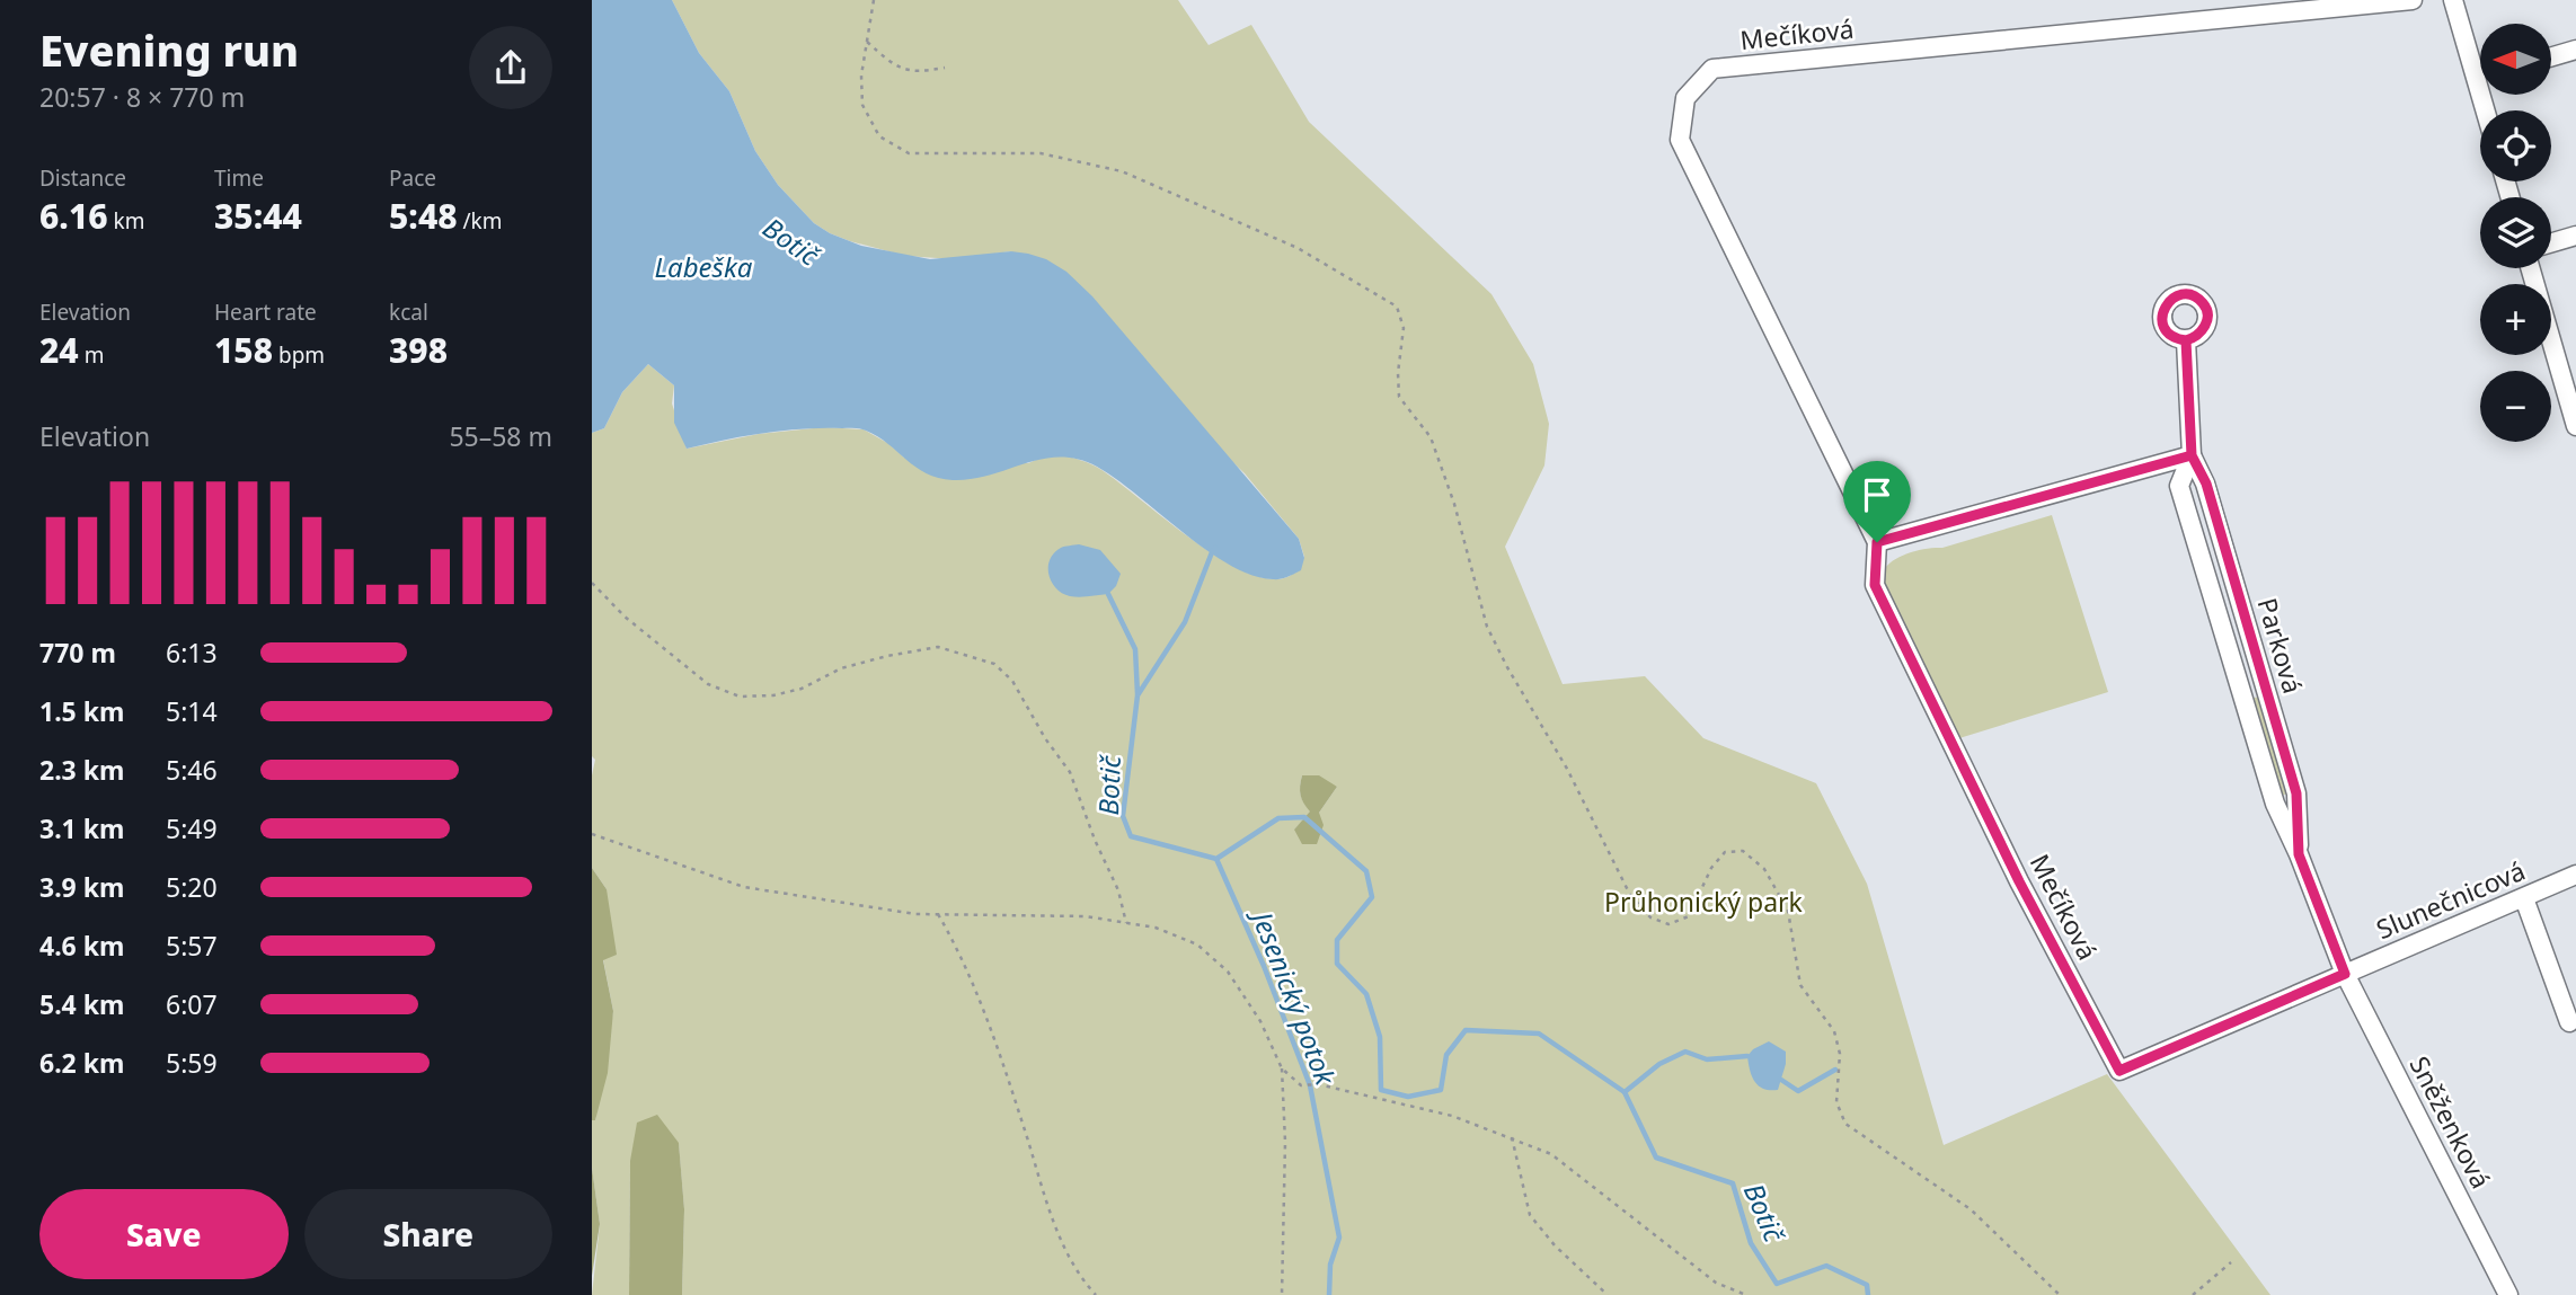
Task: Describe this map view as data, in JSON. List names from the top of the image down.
{
  "streets": {
    "street": [
      "Mečíková",
      "Parková",
      "Slunečnicová",
      "Sněženková"
    ]
  },
  "crossings": [
    ["Mečíková", "Parková"],
    ["Mečíková", "Slunečnicová"],
    ["Mečíková", "Sněženková"],
    ["Parková", "Slunečnicová"],
    ["Parková", "Sněženková"],
    ["Slunečnicová", "Sněženková"]
  ],
  "water": ["Botič", "Labeška", "Jesenický potok"],
  "parks": ["Průhonický park"],
  "north": "left",
  "page": {
    "heading": ["Evening run", "20:57 · 8 × 770 m"],
    "map_buttons": ["+", "−"],
    "stats": [
      ["Distance", "6.16 km"],
      ["Time", "35:44"],
      ["Pace", "5:48 /km"],
      ["Elevation", "24 m"],
      ["Heart rate", "158 bpm"],
      ["kcal", "398"]
    ],
    "chart": ["Elevation", "55–58 m"],
    "list": [
      {
        "name": "770 m",
        "note": "6:13"
      },
      {
        "name": "1.5 km",
        "note": "5:14"
      },
      {
        "name": "2.3 km",
        "note": "5:46"
      },
      {
        "name": "3.1 km",
        "note": "5:49"
      },
      {
        "name": "3.9 km",
        "note": "5:20"
      },
      {
        "name": "4.6 km",
        "note": "5:57"
      },
      {
        "name": "5.4 km",
        "note": "6:07"
      },
      {
        "name": "6.2 km",
        "note": "5:59"
      }
    ],
    "buttons": ["Save", "Share"]
  }
}
